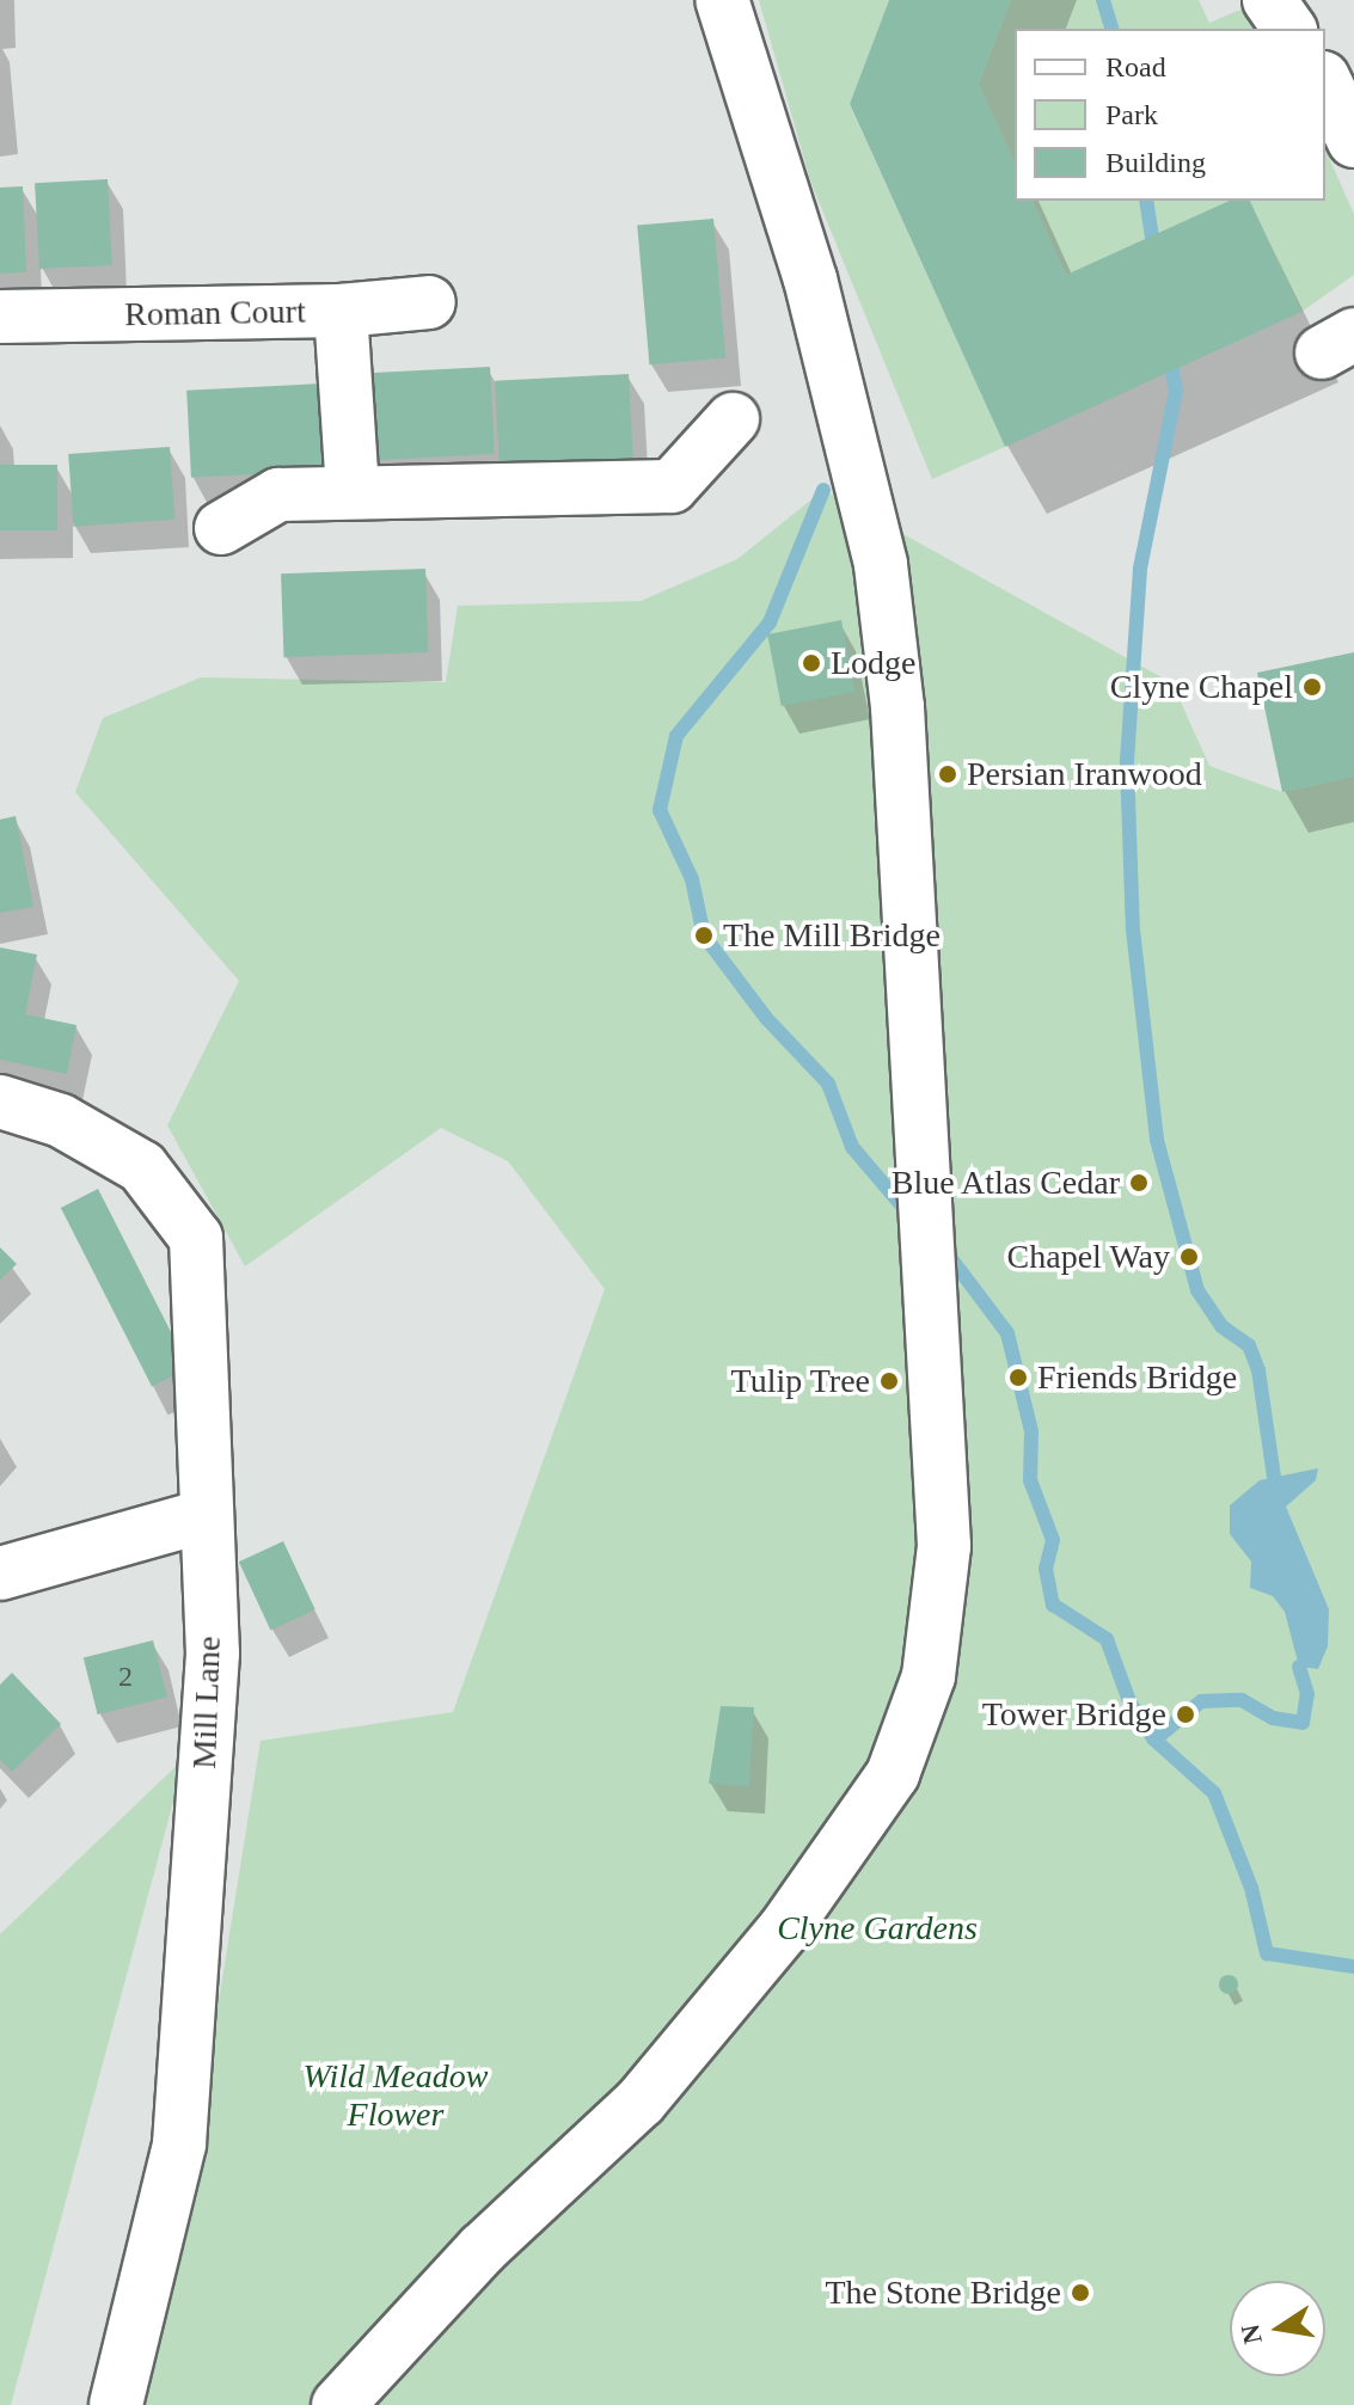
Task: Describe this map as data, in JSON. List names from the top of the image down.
{
  "streets": {
    "street": ["Roman Court", "Mill Lane"]
  },
  "parks": ["Clyne Gardens", "Wild Meadow Flower"],
  "places": [
    "Lodge",
    "Clyne Chapel",
    "Persian Iranwood",
    "The Mill Bridge",
    "Blue Atlas Cedar",
    "Chapel Way",
    "Friends Bridge",
    "Tulip Tree",
    "Tower Bridge",
    "The Stone Bridge"
  ],
  "house_numbers": ["2"],
  "legend": ["Road", "Park", "Building"],
  "north": "left"
}
